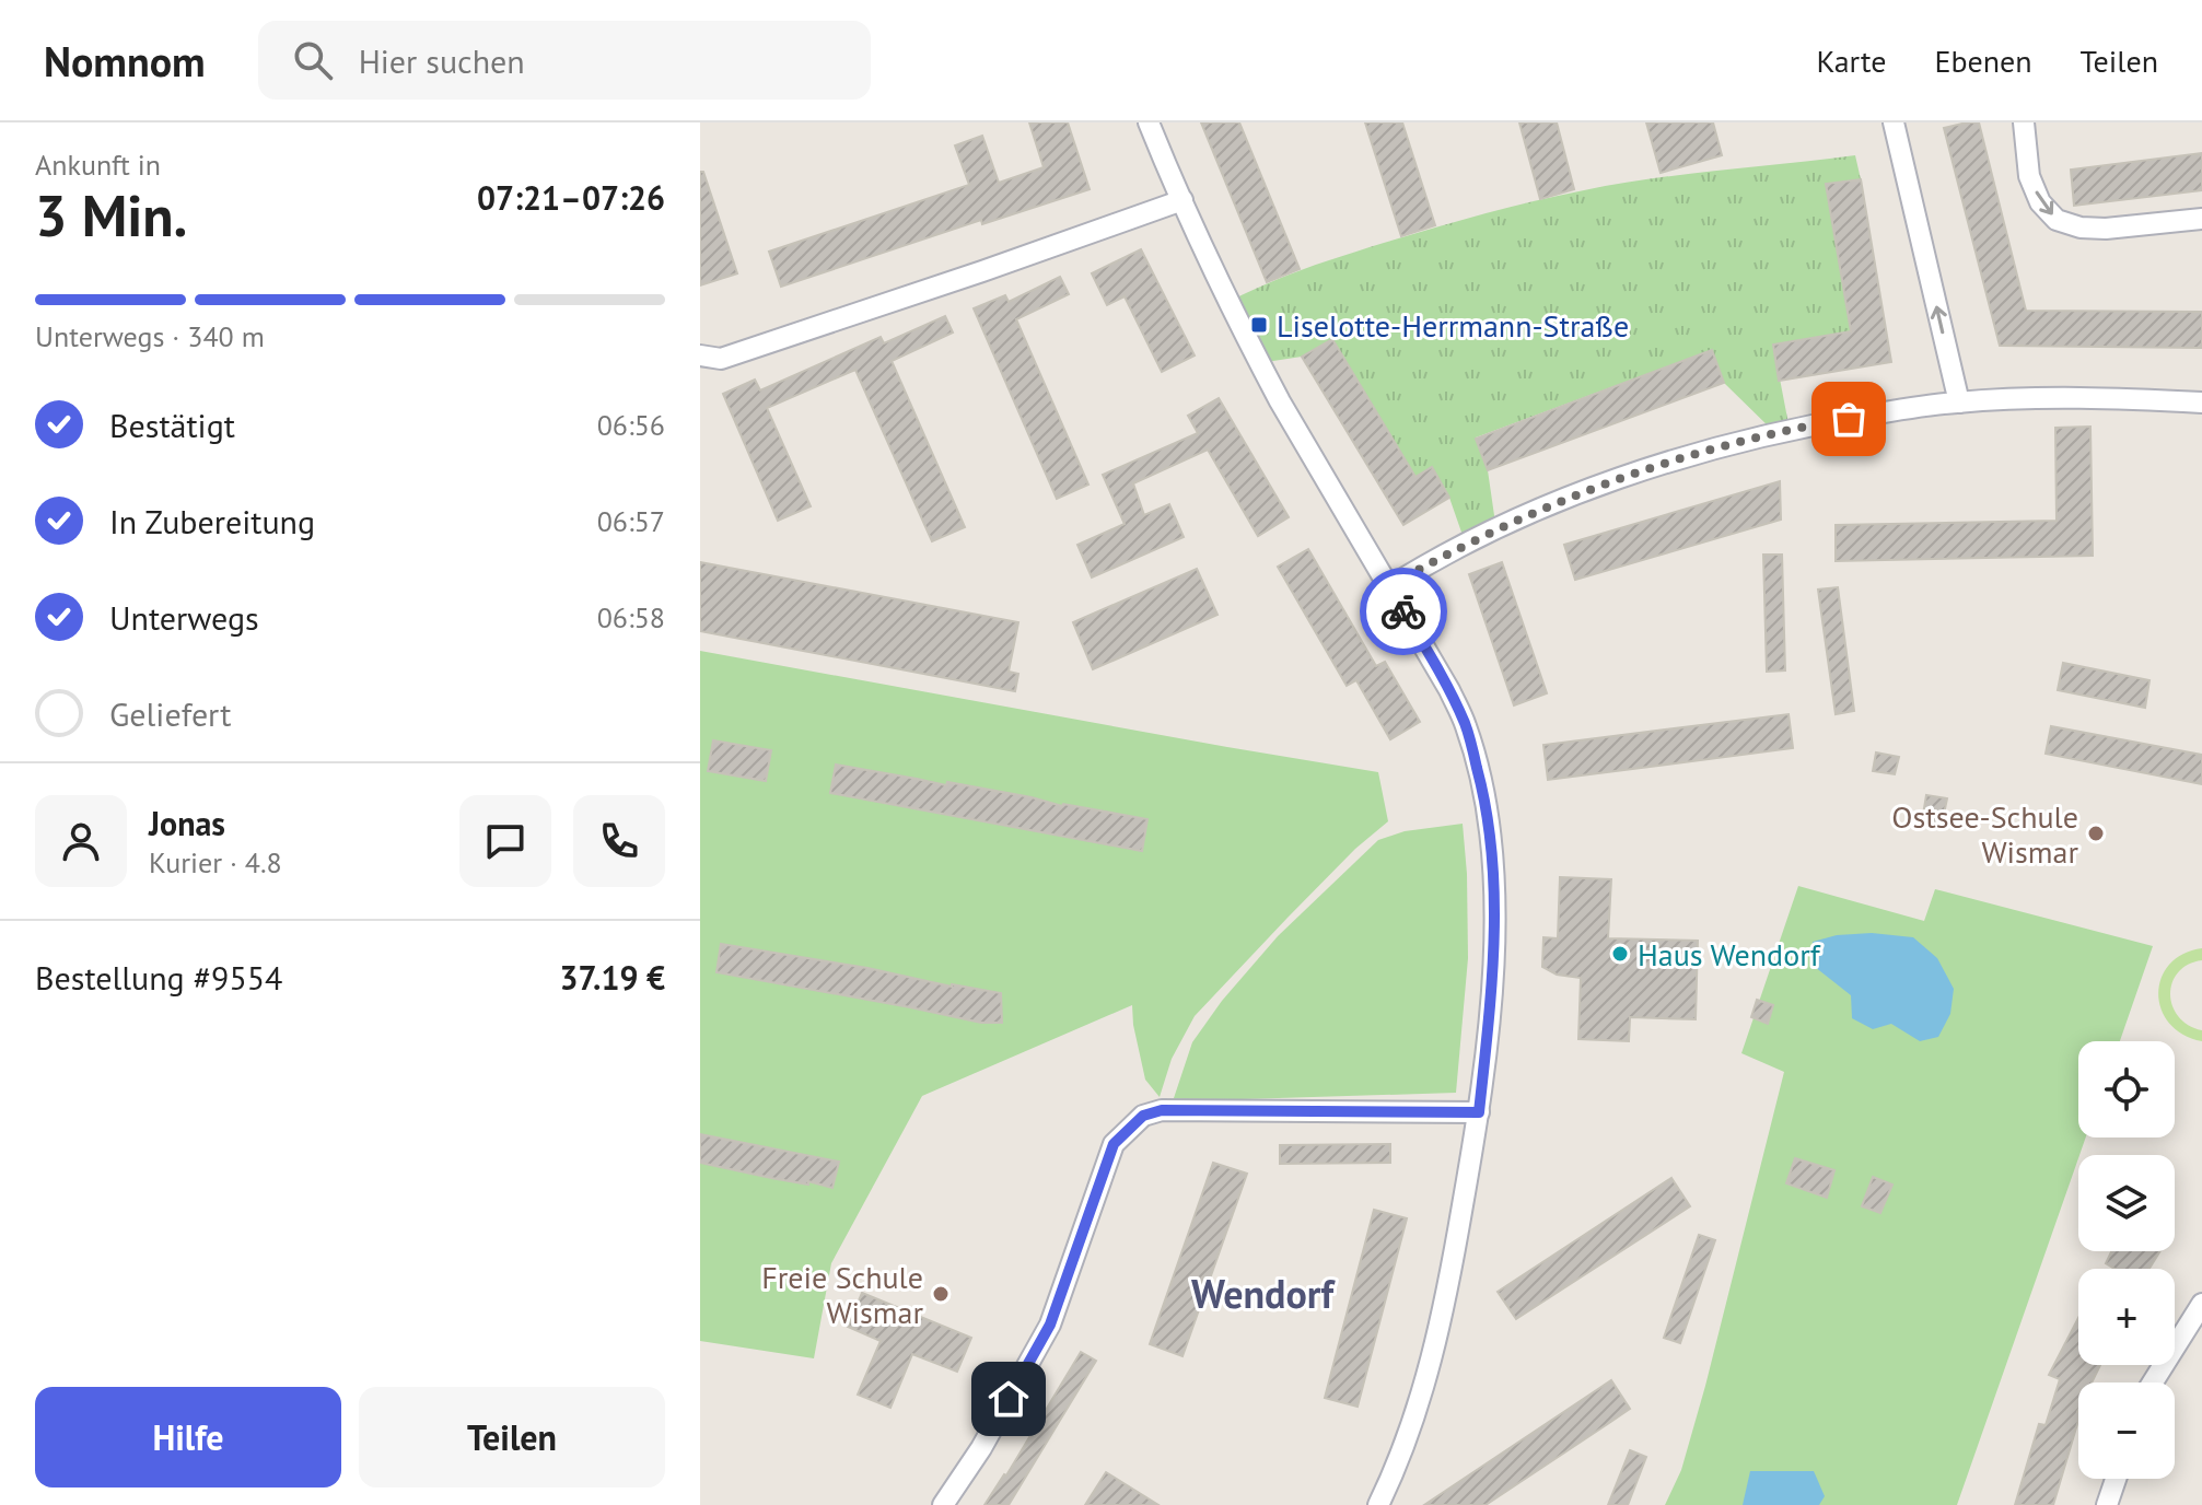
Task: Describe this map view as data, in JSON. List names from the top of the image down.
{
  "districts": ["Wendorf"],
  "places": {
    "transit": ["Liselotte-Herrmann-Straße"],
    "other": ["Ostsee-Schule Wismar", "Haus Wendorf", "Freie Schule Wismar"]
  },
  "page": {
    "header": "Nomnom",
    "search": "Hier suchen",
    "nav": ["Karte", "Ebenen", "Teilen"],
    "heading": ["3 Min.", "Ankunft in", "07:21–07:26"],
    "panel": [
      "Jonas",
      "Kurier · 4.8",
      "Bestellung #9554",
      "37.19 €"
    ],
    "bar": "Unterwegs · 340 m",
    "list": [
      ["Bestätigt", "06:56"],
      ["In Zubereitung", "06:57"],
      ["Unterwegs", "06:58"],
      "Geliefert"
    ],
    "map_buttons": ["+", "−"],
    "buttons": ["Hilfe", "Teilen"]
  }
}
